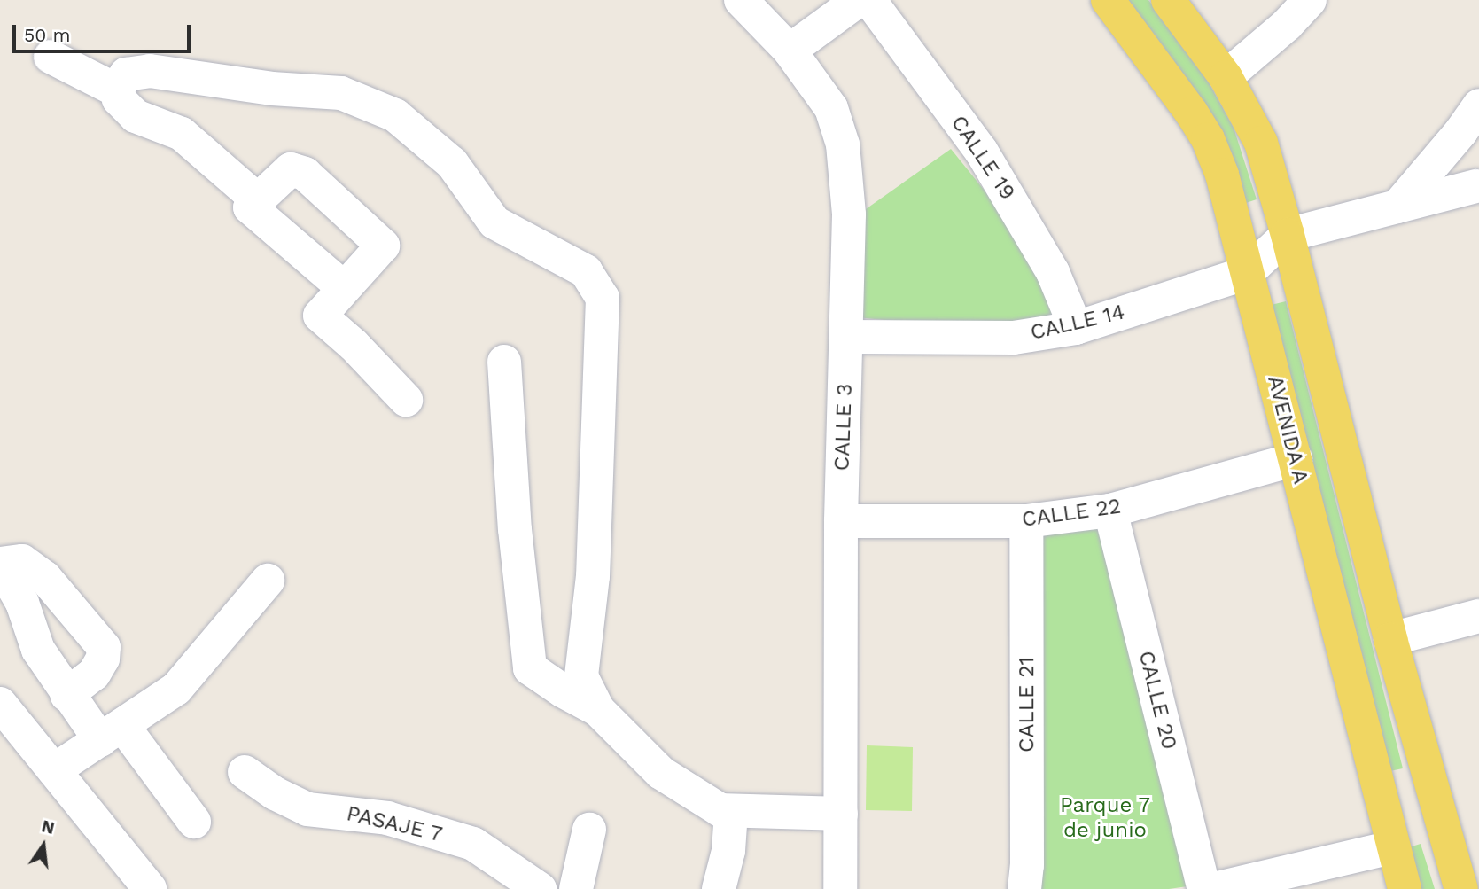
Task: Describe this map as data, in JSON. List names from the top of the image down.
{
  "streets": {
    "main road": ["AVENIDA A"],
    "street": [
      "CALLE 19",
      "CALLE 14",
      "CALLE 3",
      "CALLE 22",
      "CALLE 20",
      "CALLE 21",
      "PASAJE 7"
    ]
  },
  "crossings": [
    ["CALLE 19", "CALLE 14"],
    ["CALLE 14", "CALLE 3"],
    ["CALLE 14", "AVENIDA A"],
    ["CALLE 3", "CALLE 22"],
    ["AVENIDA A", "CALLE 22"],
    ["CALLE 22", "CALLE 20"],
    ["CALLE 22", "CALLE 21"]
  ],
  "parks": ["Parque 7 de junio"],
  "scale_bar": "50 m",
  "north": "top"
}
